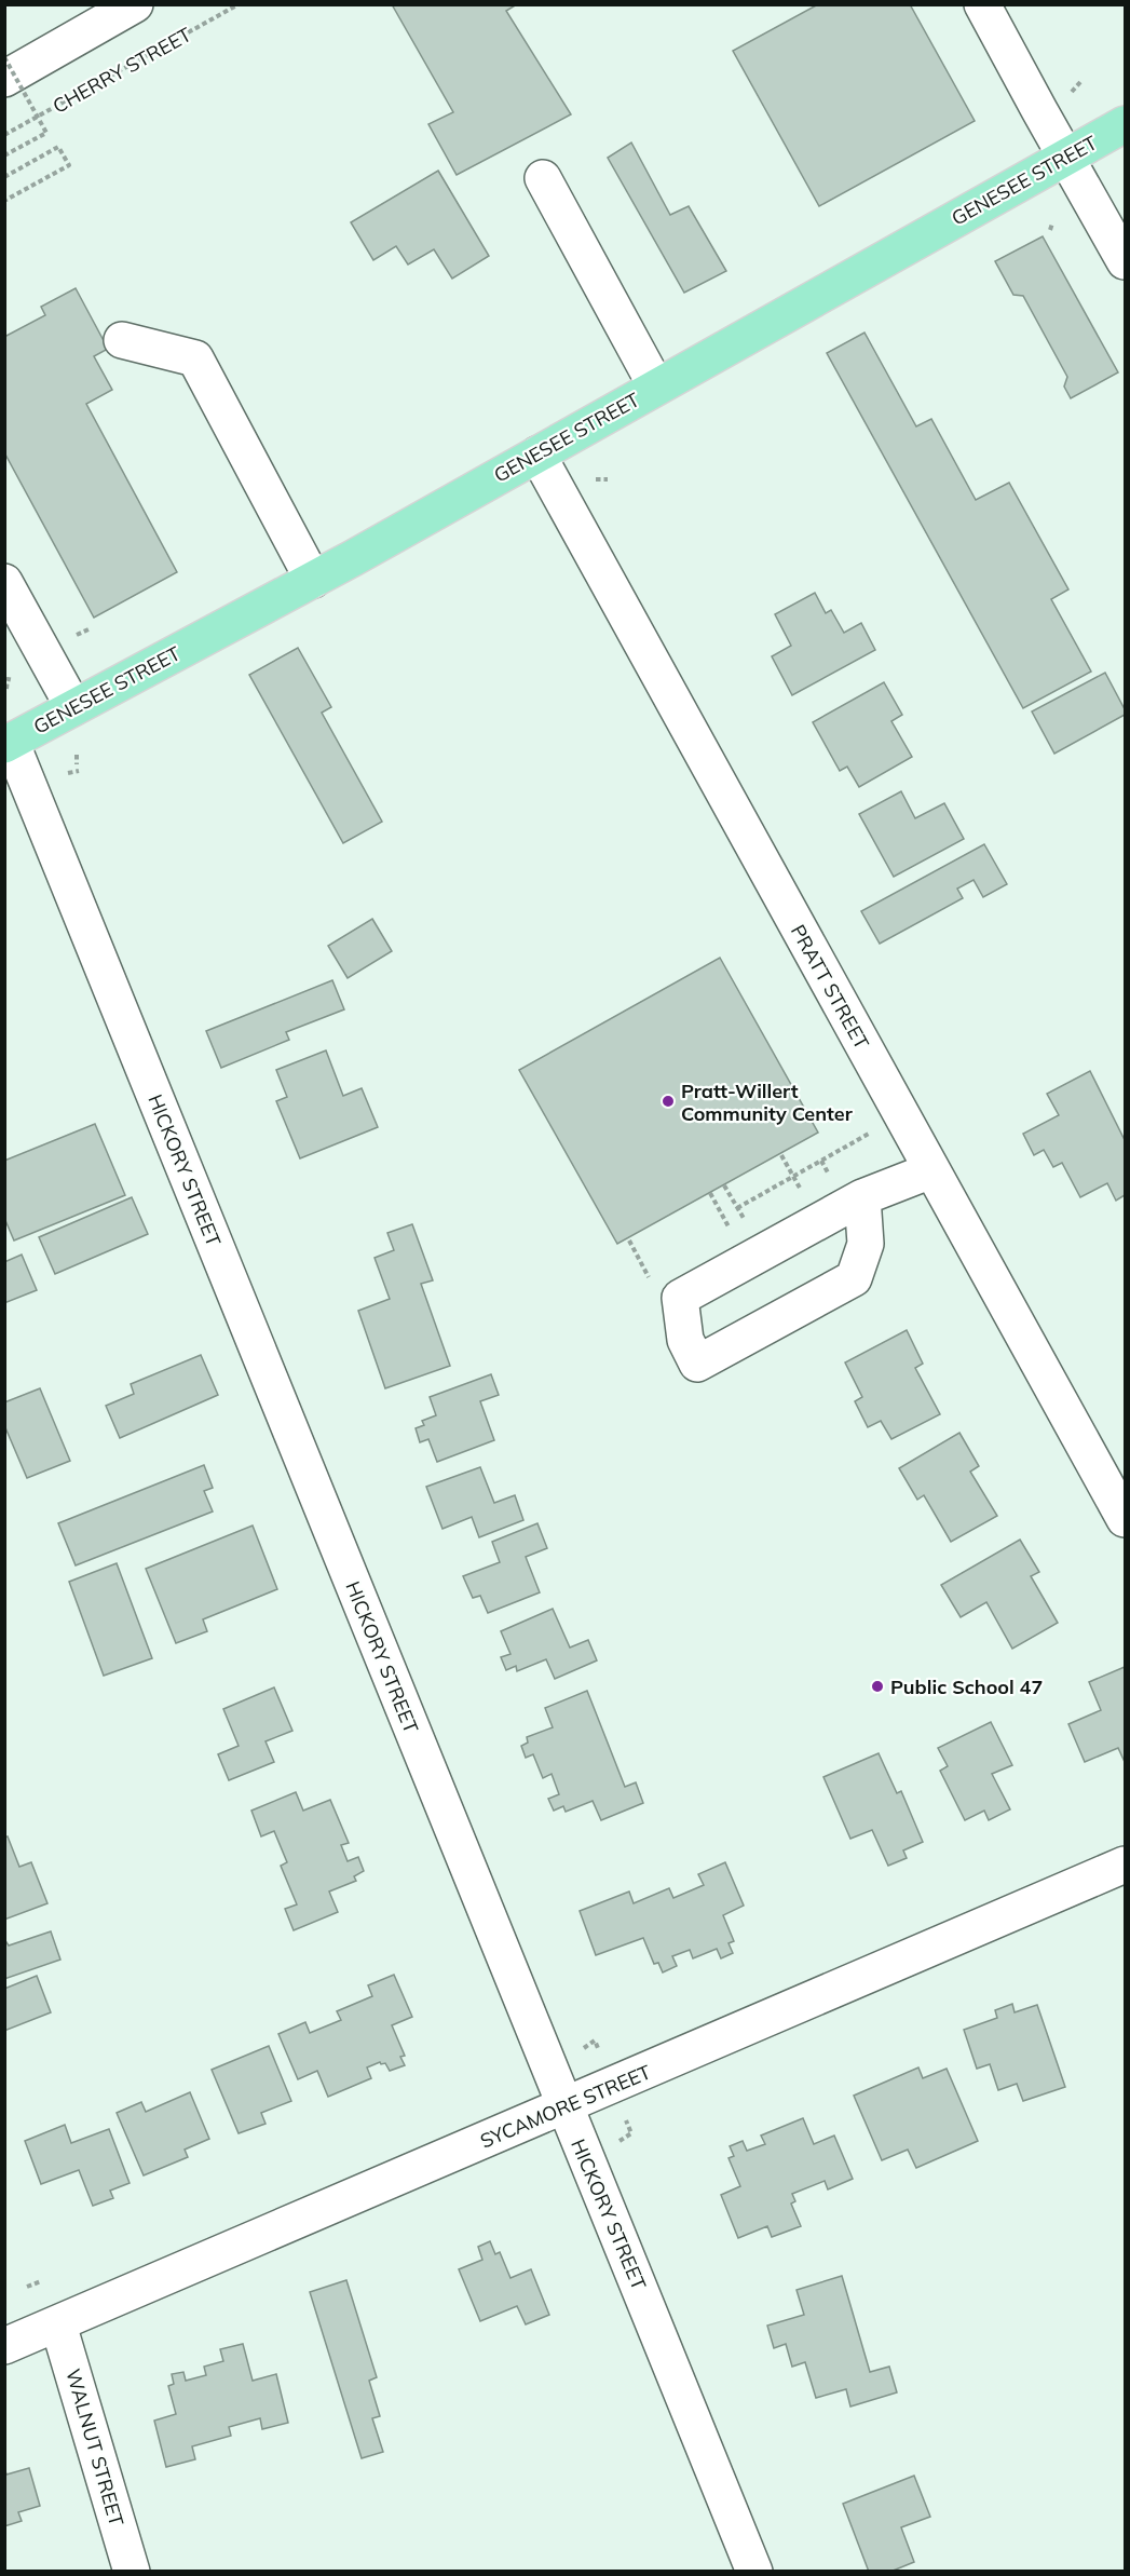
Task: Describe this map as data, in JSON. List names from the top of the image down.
{
  "streets": {
    "main road": ["GENESEE STREET"],
    "street": [
      "PRATT STREET",
      "HICKORY STREET",
      "SYCAMORE STREET",
      "WALNUT STREET"
    ],
    "path": ["CHERRY STREET"]
  },
  "crossings": [
    ["GENESEE STREET", "PRATT STREET"],
    ["GENESEE STREET", "HICKORY STREET"],
    ["HICKORY STREET", "SYCAMORE STREET"],
    ["SYCAMORE STREET", "WALNUT STREET"]
  ],
  "places": ["Pratt-Willert Community Center", "Public School 47"]
}
